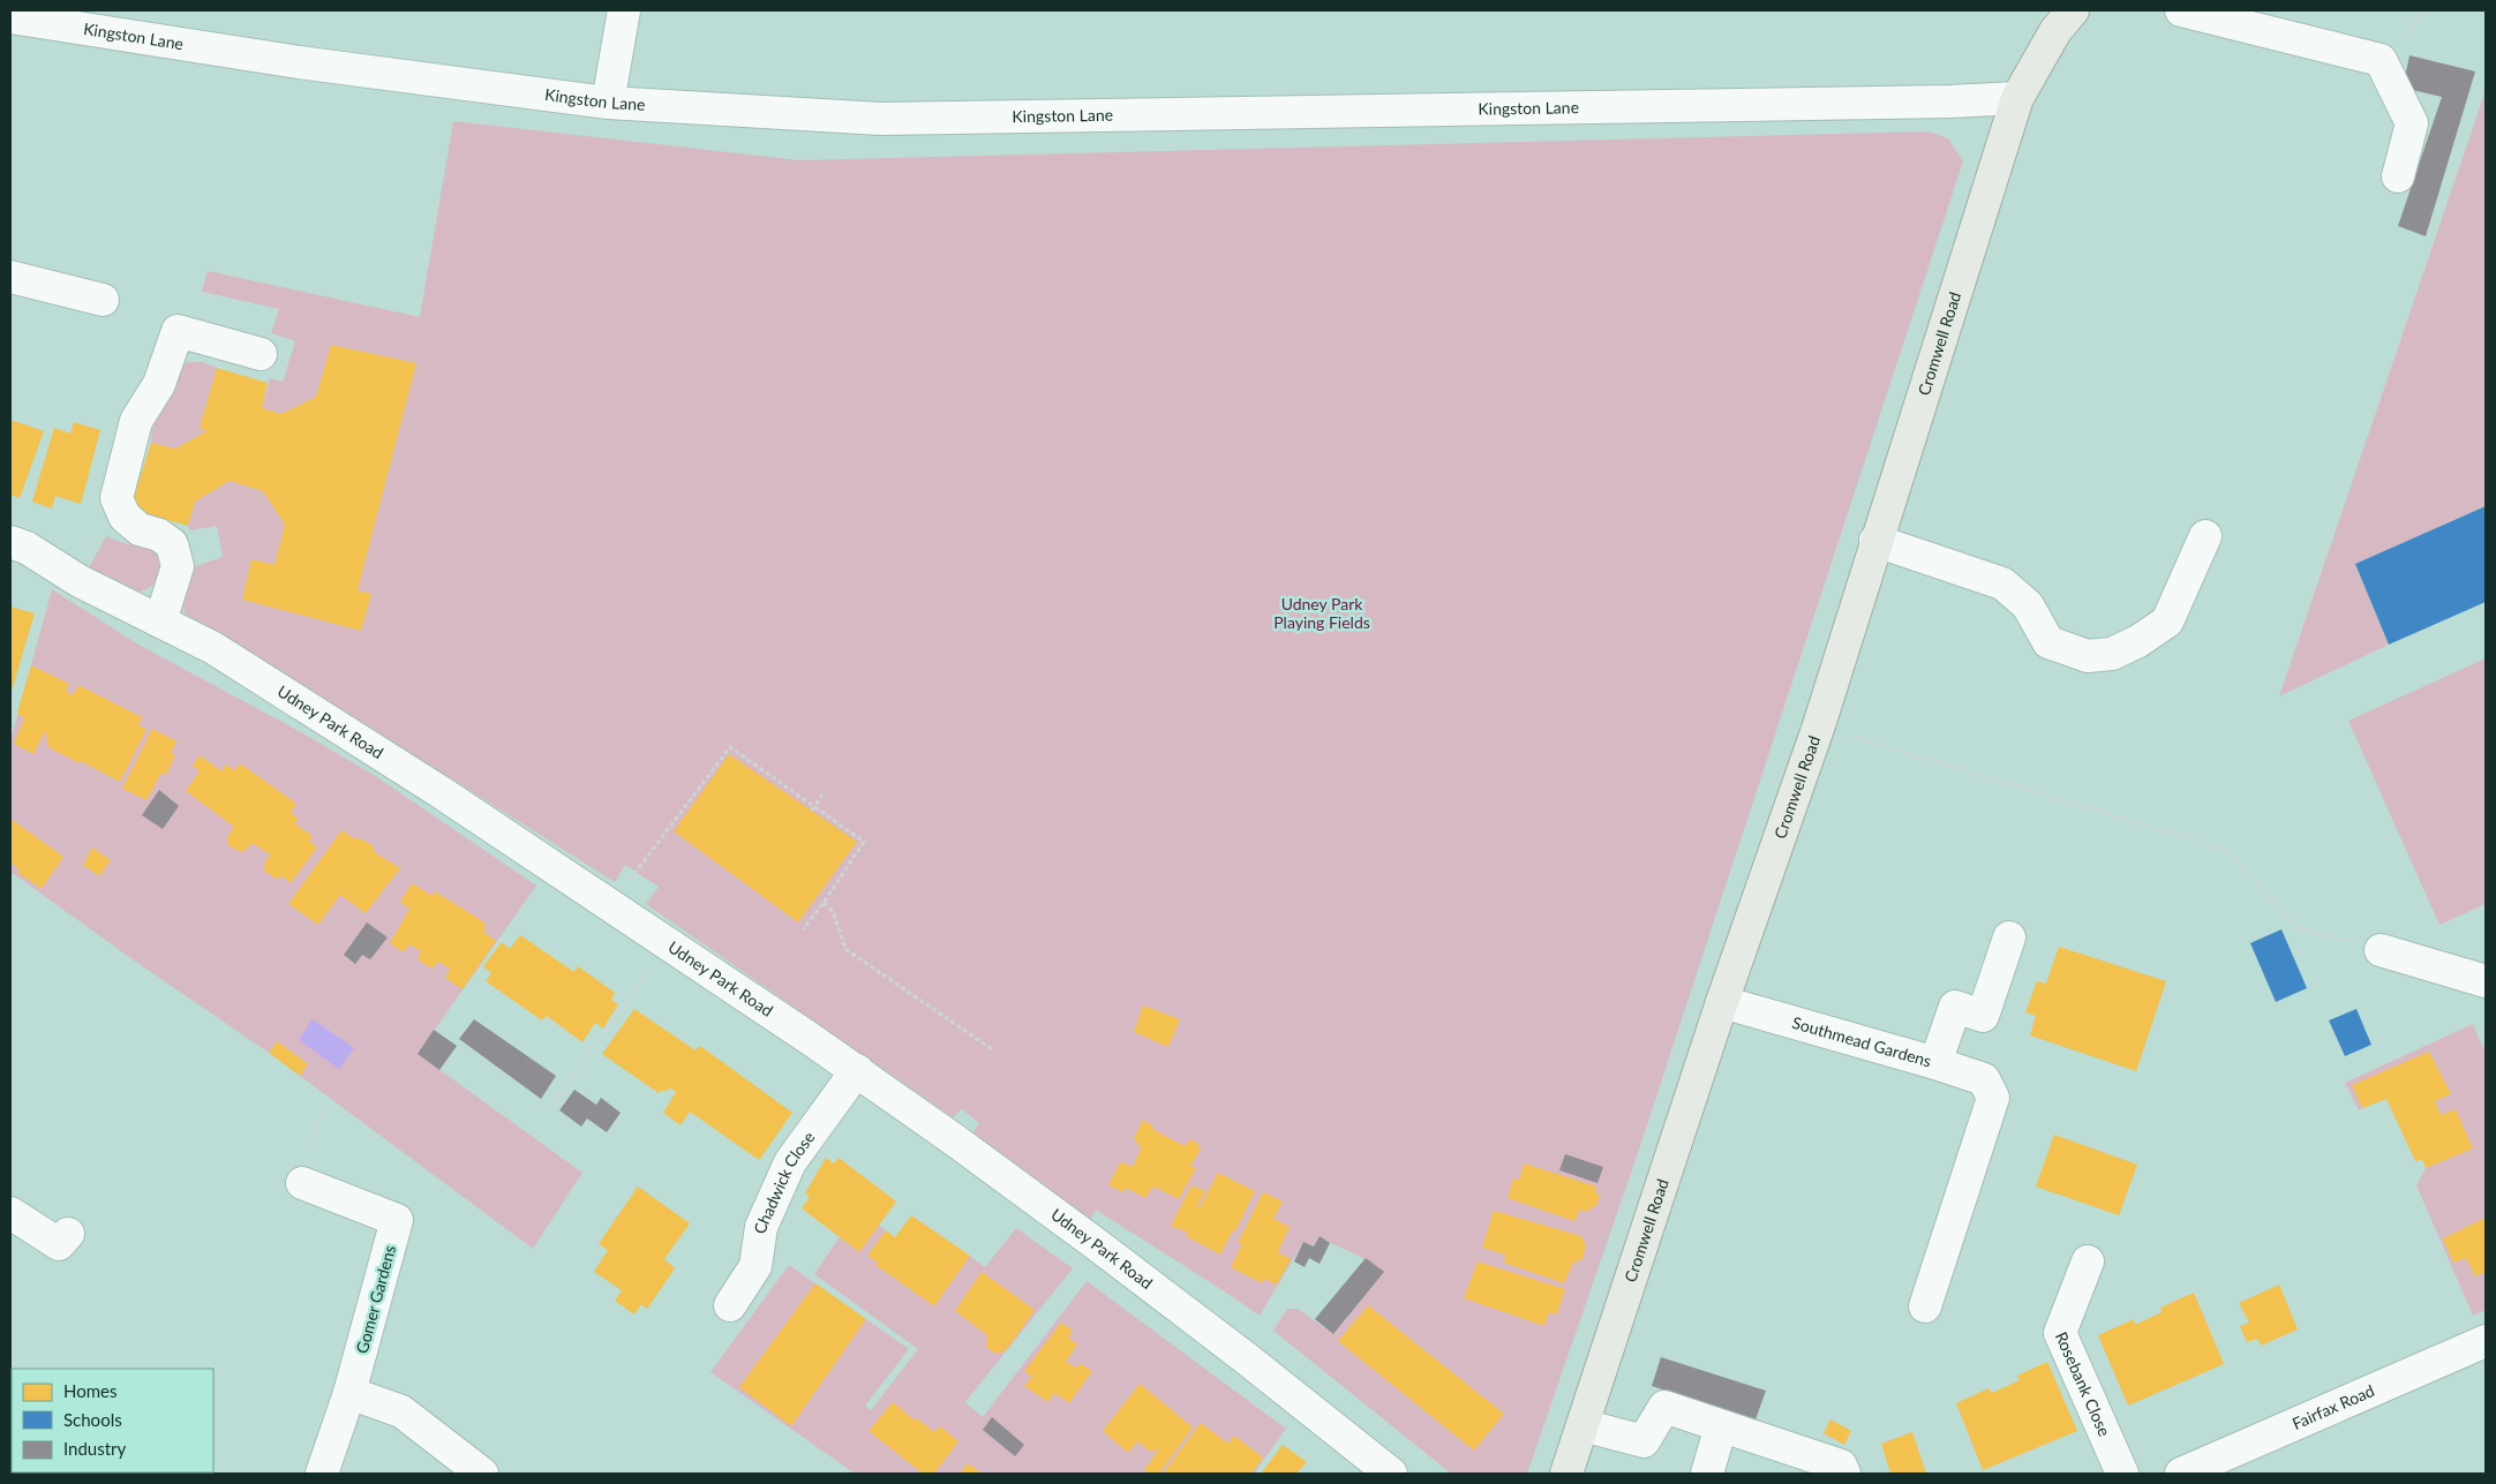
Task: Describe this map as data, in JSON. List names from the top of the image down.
{
  "streets": {
    "main road": ["Cromwell Road"],
    "street": [
      "Kingston Lane",
      "Udney Park Road",
      "Southmead Gardens",
      "Chadwick Close",
      "Gomer Gardens",
      "Rosebank Close",
      "Fairfax Road"
    ]
  },
  "crossings": [
    ["Kingston Lane", "Cromwell Road"],
    ["Cromwell Road", "Southmead Gardens"],
    ["Udney Park Road", "Chadwick Close"]
  ],
  "parks": ["Udney Park Playing Fields"],
  "legend": ["Homes", "Schools", "Industry"]
}
